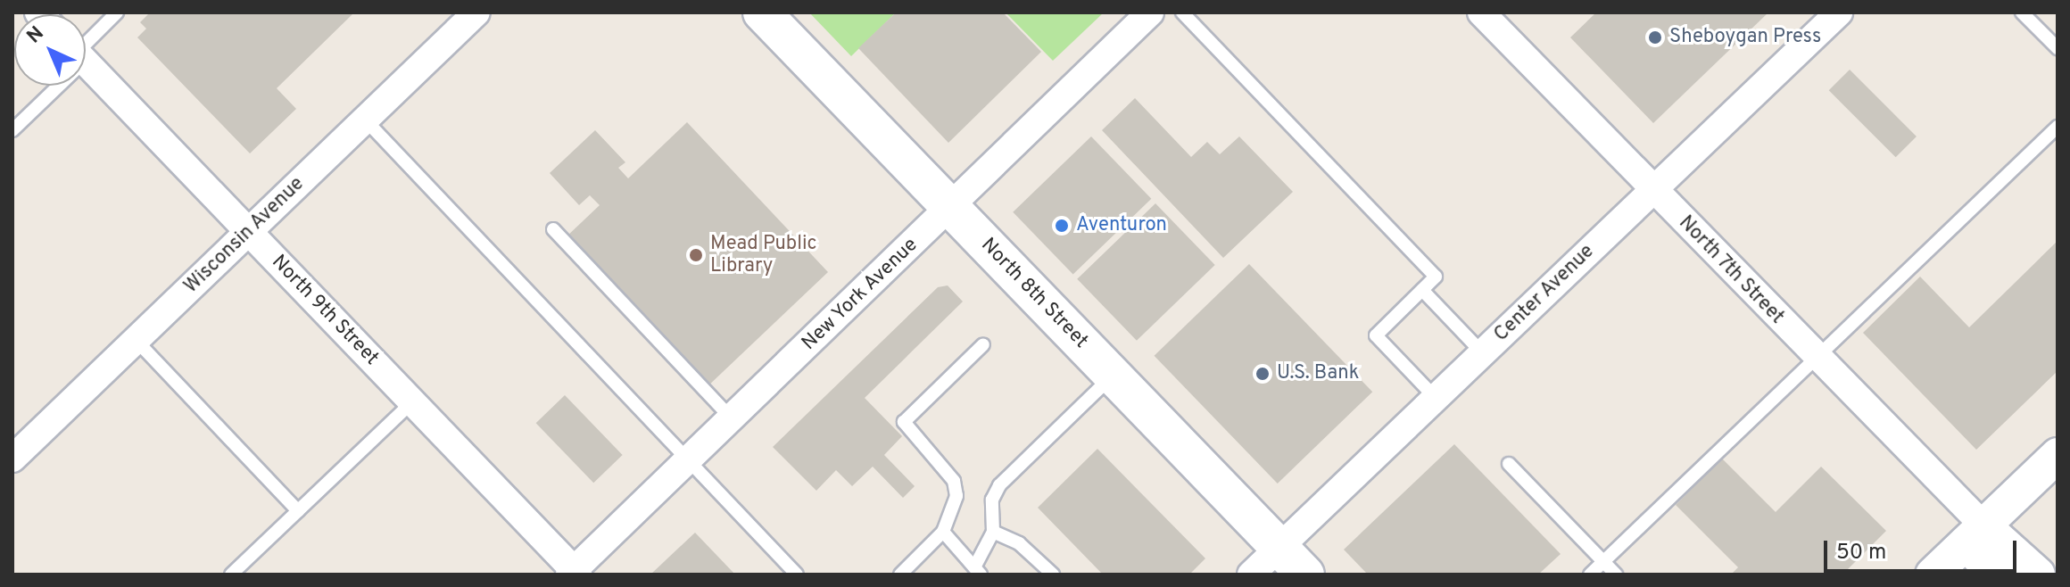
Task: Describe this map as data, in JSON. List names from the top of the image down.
{
  "streets": {
    "main road": ["North 8th Street"],
    "street": [
      "Wisconsin Avenue",
      "North 7th Street",
      "Center Avenue",
      "New York Avenue",
      "North 9th Street"
    ]
  },
  "crossings": [
    ["Wisconsin Avenue", "North 9th Street"],
    ["North 7th Street", "Center Avenue"],
    ["North 8th Street", "Center Avenue"],
    ["North 8th Street", "New York Avenue"],
    ["New York Avenue", "North 9th Street"]
  ],
  "places": [
    "Sheboygan Press",
    "Aventuron",
    "Mead Public Library",
    "U.S. Bank"
  ],
  "scale_bar": "50 m",
  "north": "top left"
}
